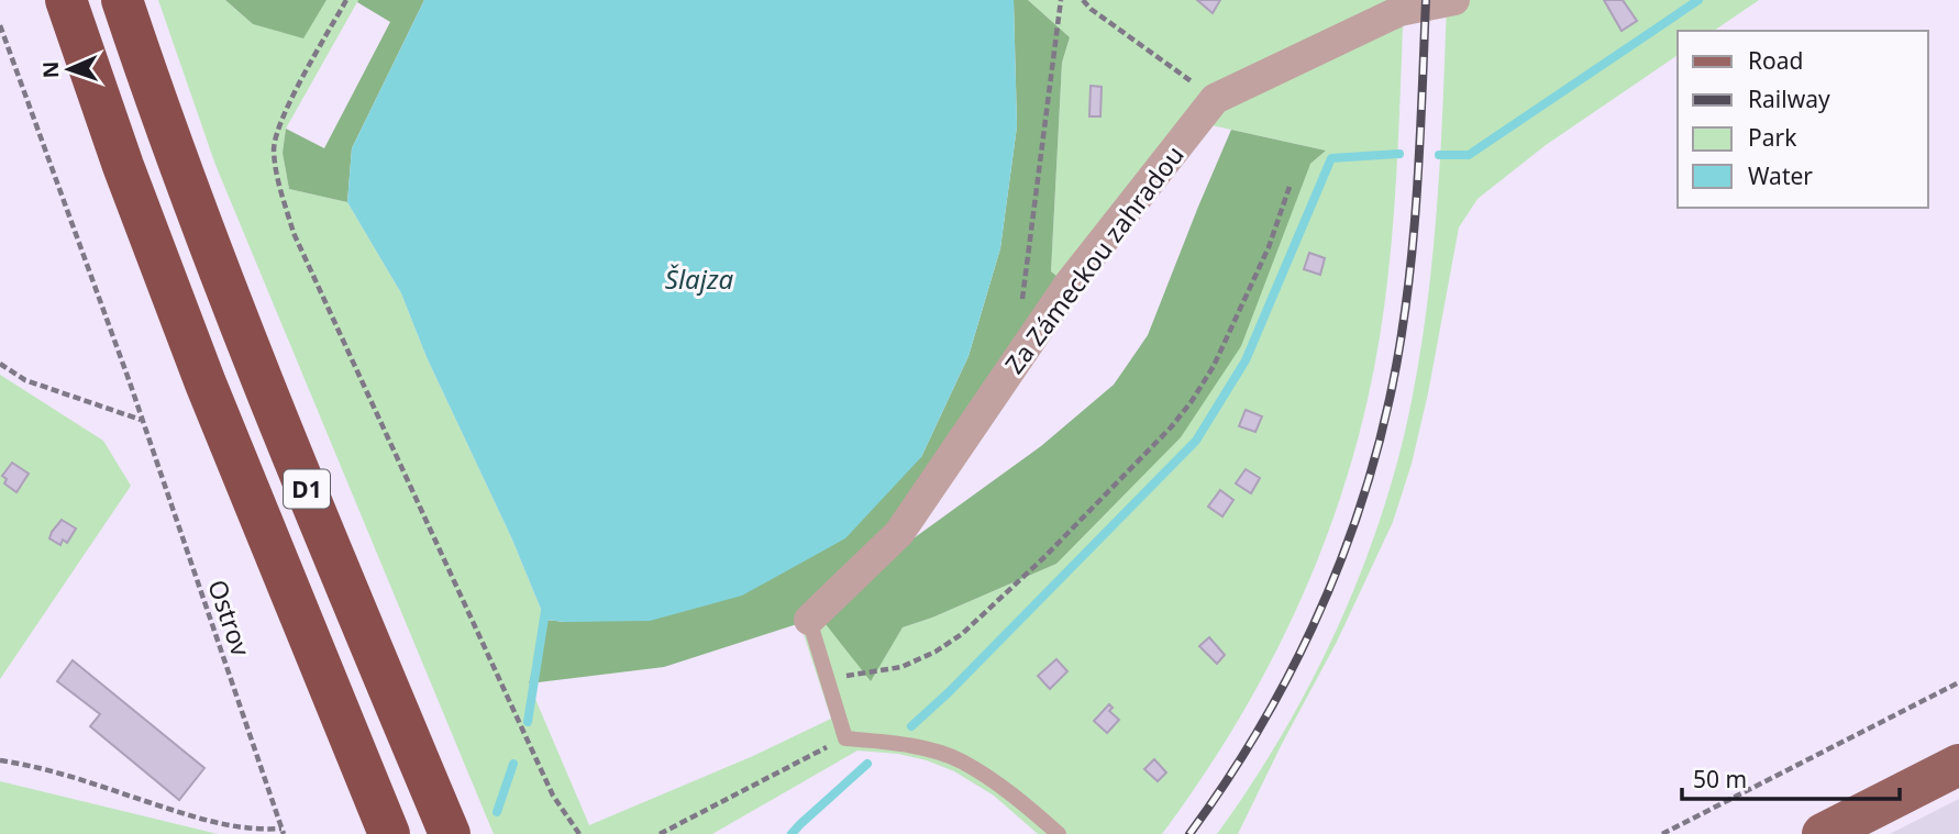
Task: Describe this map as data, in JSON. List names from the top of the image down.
{
  "streets": {
    "highway": ["D1"],
    "street": ["Za Zámeckou zahradou"],
    "path": ["Ostrov"]
  },
  "water": ["Šlajza"],
  "legend": [
    "Road",
    "Railway",
    "Park",
    "Water"
  ],
  "scale_bar": "50 m",
  "north": "left"
}
